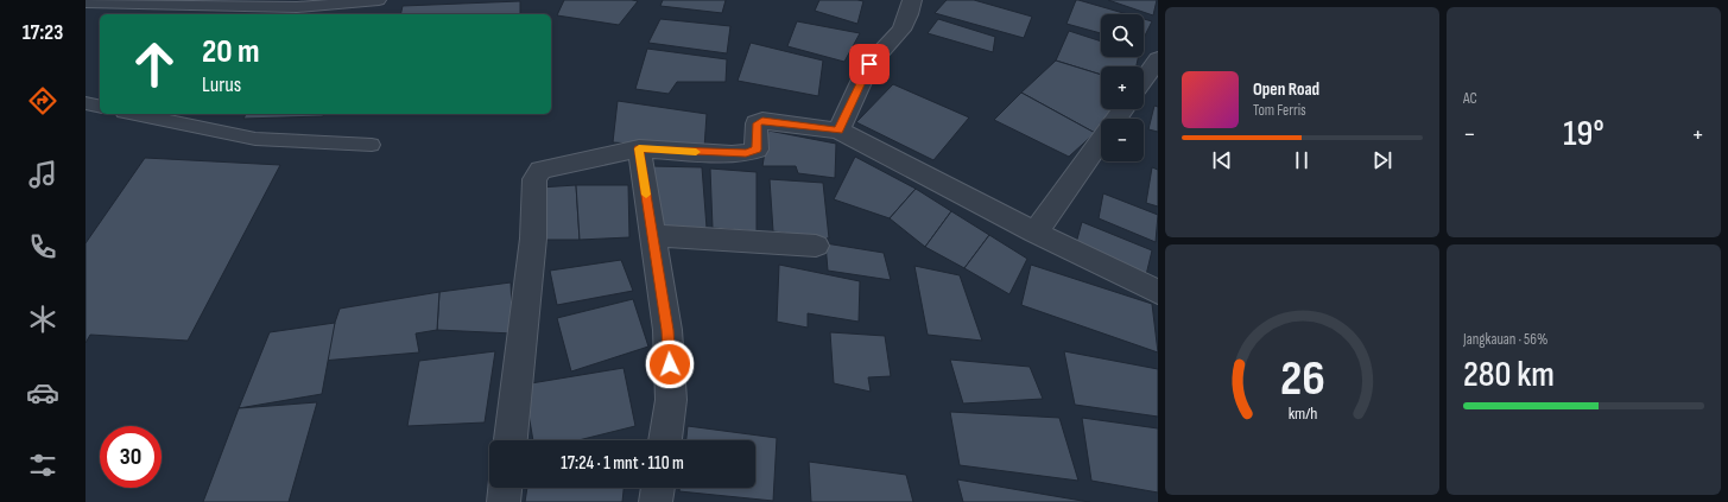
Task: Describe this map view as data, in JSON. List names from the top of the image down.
{
  "page": {
    "tabs": "17:23",
    "tile": [
      "AC",
      ["Jangkauan · 56%", "280 km"]
    ],
    "map_buttons": ["+", "−"],
    "turn": ["20 m", "Lurus"],
    "song": ["Open Road", "Tom Ferris"],
    "heat": ["−", "19°", "+"],
    "limit": "30",
    "trip": "17:24 · 1 mnt · 110 m",
    "gauge": ["26", "km/h"]
  }
}
